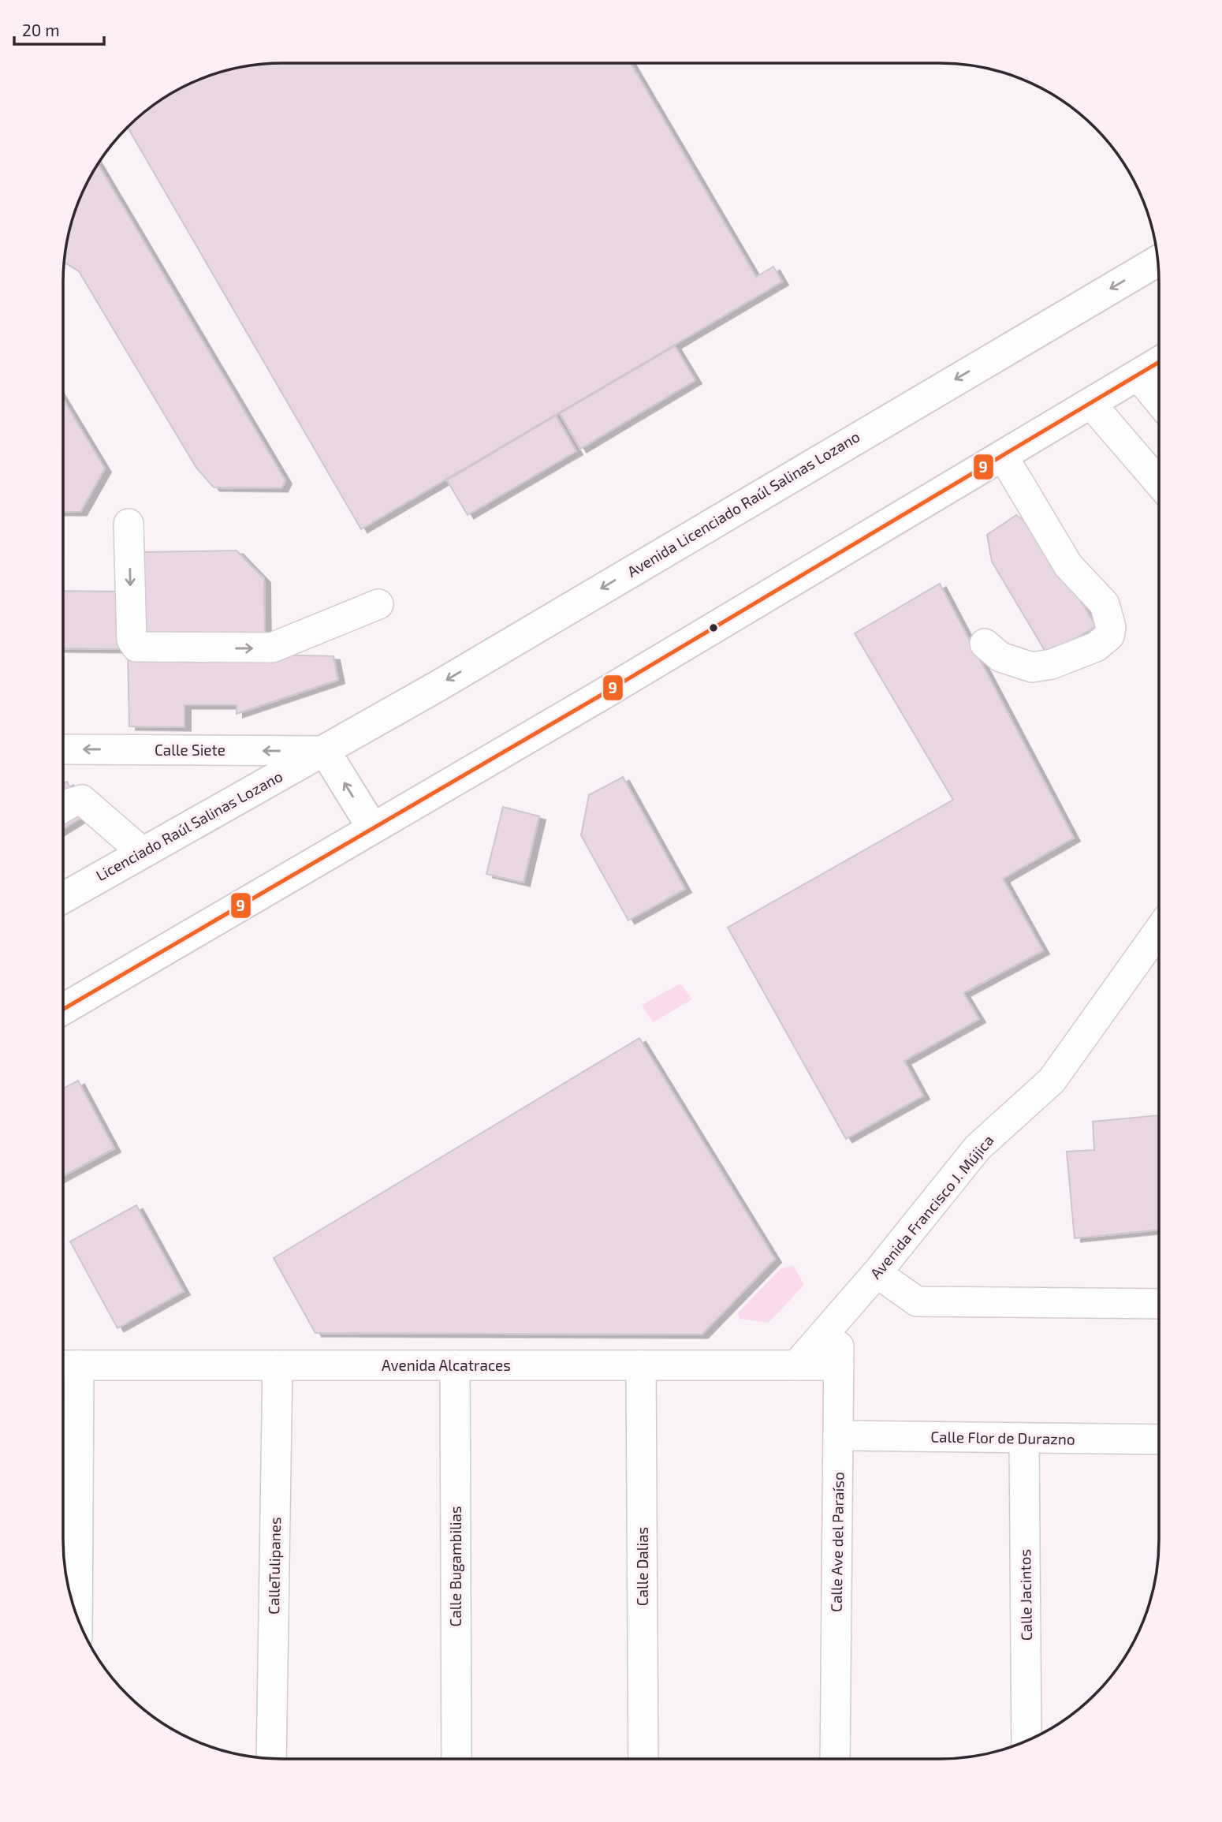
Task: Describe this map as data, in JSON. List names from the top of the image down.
{
  "streets": {
    "main road": ["Avenida Licenciado Raúl Salinas Lozano", "Licenciado Raúl Salinas Lozano"],
    "street": [
      "Calle Siete",
      "Avenida Francisco J. Mújica",
      "Avenida Alcatraces",
      "Calle Flor de Durazno",
      "Calle Ave del Paraíso",
      "CalleTulipanes",
      "Calle Bugambilias",
      "Calle Dalias",
      "Calle Jacintos"
    ]
  },
  "crossings": [
    ["Avenida Licenciado Raúl Salinas Lozano", "Calle Siete"],
    ["Avenida Licenciado Raúl Salinas Lozano", "Licenciado Raúl Salinas Lozano"],
    ["Calle Siete", "Licenciado Raúl Salinas Lozano"],
    ["Avenida Francisco J. Mújica", "Avenida Alcatraces"],
    ["Avenida Francisco J. Mújica", "Calle Ave del Paraíso"],
    ["Avenida Alcatraces", "Calle Ave del Paraíso"],
    ["Avenida Alcatraces", "CalleTulipanes"],
    ["Avenida Alcatraces", "Calle Bugambilias"],
    ["Avenida Alcatraces", "Calle Dalias"],
    ["Calle Flor de Durazno", "Calle Ave del Paraíso"],
    ["Calle Flor de Durazno", "Calle Jacintos"]
  ],
  "one_way": ["Calle Siete"],
  "lines": ["transit line 9"],
  "scale_bar": "20 m"
}
